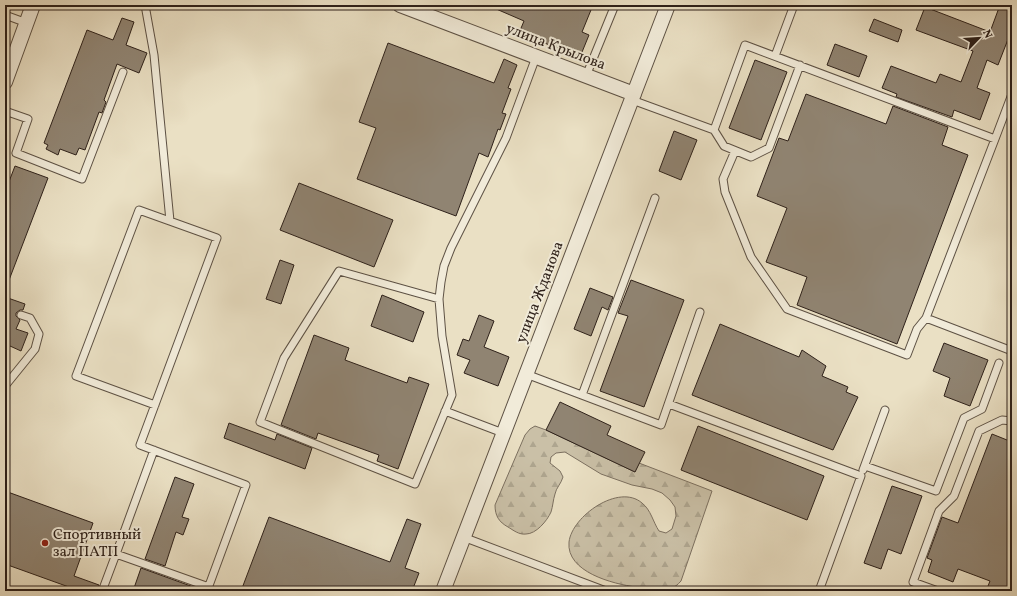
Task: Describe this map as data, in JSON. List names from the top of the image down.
{
  "streets": {
    "street": ["улица Крылова", "улица Жданова"]
  },
  "crossings": [
    ["улица Крылова", "улица Жданова"]
  ],
  "places": ["Спортивный зал ПАТП"],
  "north": "top right"
}
